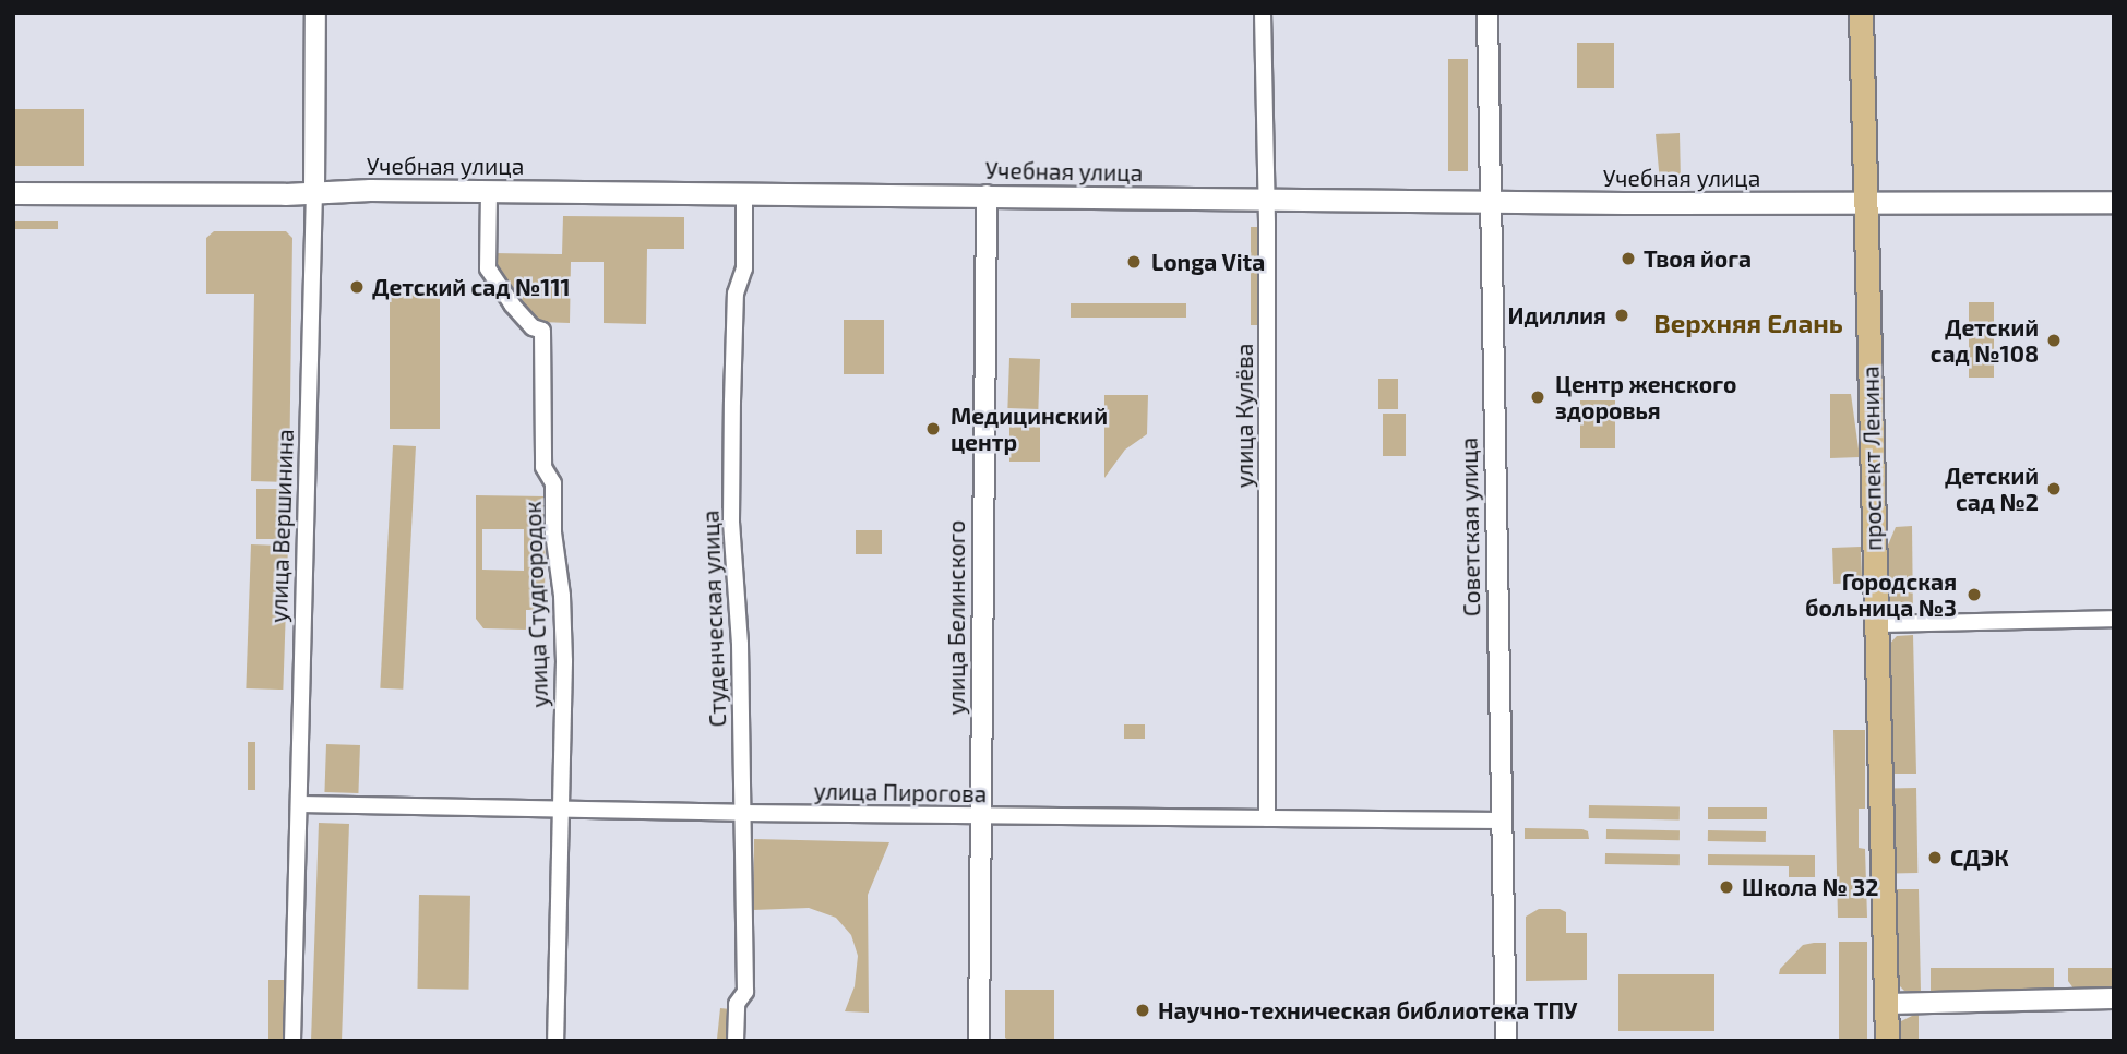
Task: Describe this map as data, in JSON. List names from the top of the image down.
{
  "streets": {
    "main road": ["Учебная улица", "проспект Ленина"],
    "street": [
      "улица Кулёва",
      "улица Вершинина",
      "Советская улица",
      "улица Студгородок",
      "улица Белинского",
      "Студенческая улица",
      "улица Пирогова"
    ]
  },
  "crossings": [
    ["Учебная улица", "улица Кулёва"],
    ["Учебная улица", "проспект Ленина"],
    ["Учебная улица", "улица Вершинина"],
    ["Учебная улица", "Советская улица"],
    ["Учебная улица", "улица Студгородок"],
    ["Учебная улица", "улица Белинского"],
    ["Учебная улица", "Студенческая улица"],
    ["улица Кулёва", "улица Пирогова"],
    ["улица Вершинина", "улица Пирогова"],
    ["Советская улица", "улица Пирогова"],
    ["улица Студгородок", "улица Пирогова"],
    ["улица Белинского", "улица Пирогова"],
    ["Студенческая улица", "улица Пирогова"]
  ],
  "districts": ["Верхняя Елань"],
  "places": [
    "Твоя йога",
    "Longa Vita",
    "Детский сад №111",
    "Идиллия",
    "Детский сад №108",
    "Центр женского здоровья",
    "Медицинский центр",
    "Детский сад №2",
    "Городская больница №3",
    "СДЭК",
    "Школа № 32",
    "Научно-техническая библиотека ТПУ"
  ]
}
